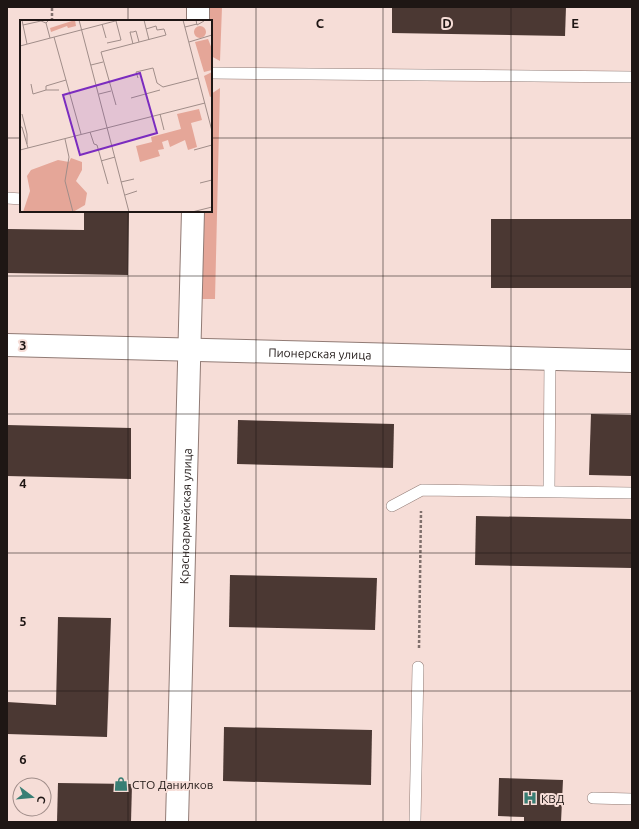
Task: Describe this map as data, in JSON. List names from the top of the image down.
{
  "streets": {
    "street": ["Пионерская улица", "Красноармейская улица"]
  },
  "crossings": [
    ["Пионерская улица", "Красноармейская улица"]
  ],
  "places": {
    "shop": ["СТО Данилков"],
    "hospital": ["КВД"]
  },
  "north": "right",
  "grid": {
    "columns": ["C", "D", "E"],
    "rows": [
      "3",
      "4",
      "5",
      "6"
    ]
  }
}
